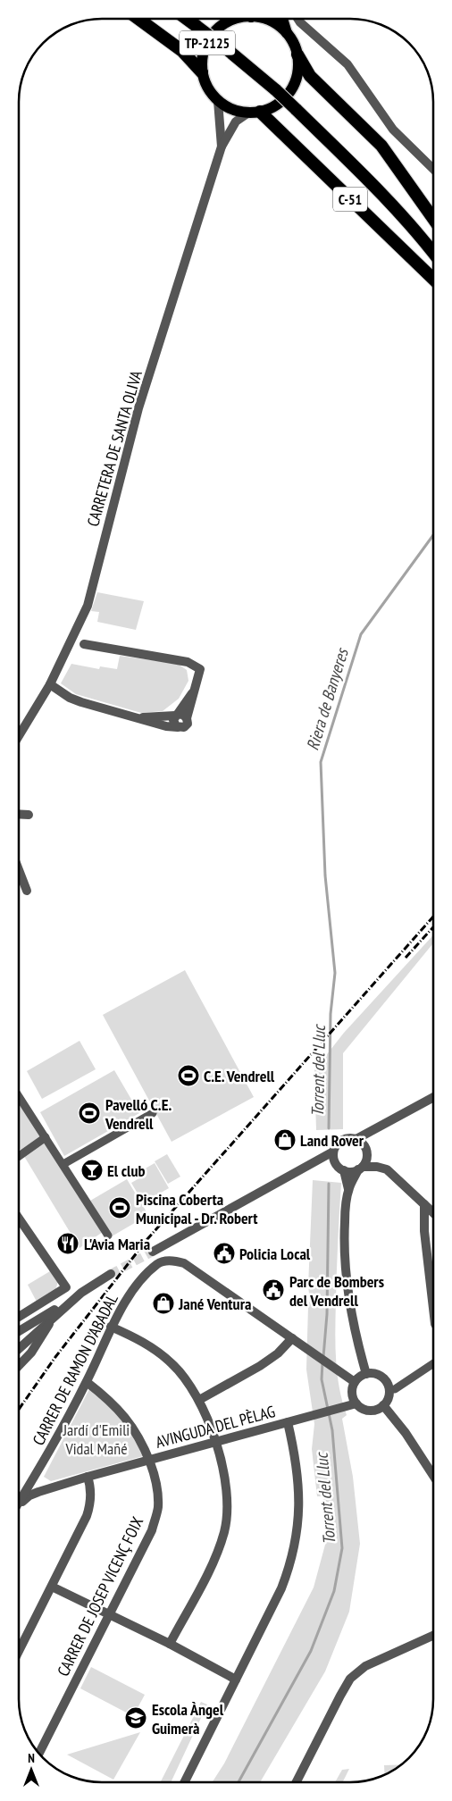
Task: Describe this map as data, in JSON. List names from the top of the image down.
{
  "streets": {
    "highway": ["C-51"],
    "main road": ["TP-2125"],
    "street": [
      "CARRETERA DE SANTA OLIVA",
      "CARRER DE RAMON D'ABADAL",
      "AVINGUDA DEL PÈLAG",
      "CARRER DE JOSEP VICENÇ FOIX"
    ]
  },
  "crossings": [
    ["TP-2125", "C-51"],
    ["TP-2125", "CARRETERA DE SANTA OLIVA"],
    ["CARRER DE RAMON D'ABADAL", "AVINGUDA DEL PÈLAG"],
    ["CARRER DE RAMON D'ABADAL", "CARRER DE JOSEP VICENÇ FOIX"],
    ["AVINGUDA DEL PÈLAG", "CARRER DE JOSEP VICENÇ FOIX"]
  ],
  "water": ["Riera de Banyeres", "Torrent del Lluc"],
  "parks": ["Jardí d'Emili Vidal Mañé"],
  "places": {
    "sports": ["C.E. Vendrell", "Pavelló C.E. Vendrell", "Piscina Coberta Municipal - Dr. Robert"],
    "shop": ["Land Rover", "Jané Ventura"],
    "bar": ["El club"],
    "restaurant": ["L'Avia Maria"],
    "public building": ["Policia Local", "Parc de Bombers del Vendrell"],
    "school or university": ["Escola Àngel Guimerà"]
  },
  "north": "top"
}
